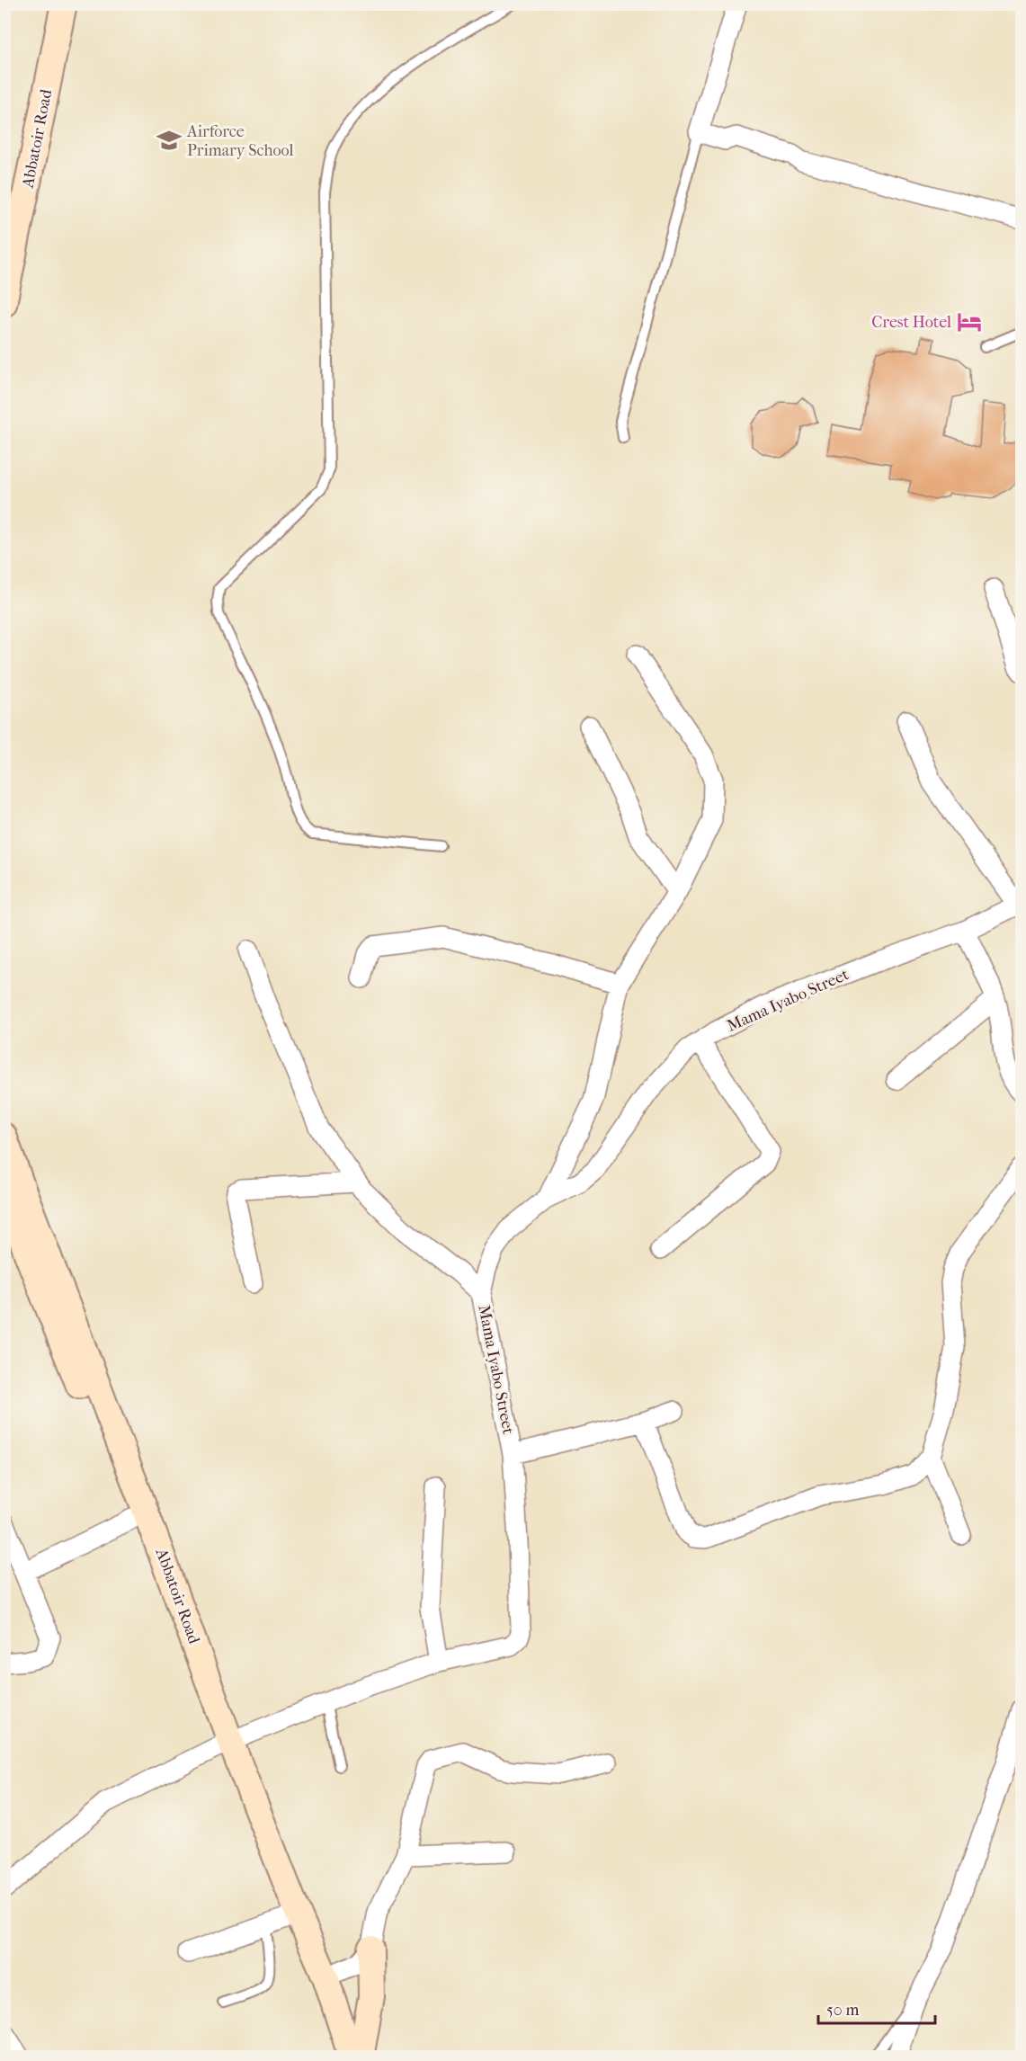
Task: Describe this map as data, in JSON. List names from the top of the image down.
{
  "streets": {
    "street": ["Abbatoir Road", "Mama Iyabo Street"]
  },
  "crossings": [
    ["Abbatoir Road", "Mama Iyabo Street"]
  ],
  "places": {
    "school or university": ["Airforce Primary School"],
    "hotel": ["Crest Hotel"]
  },
  "scale_bar": "50 m"
}
